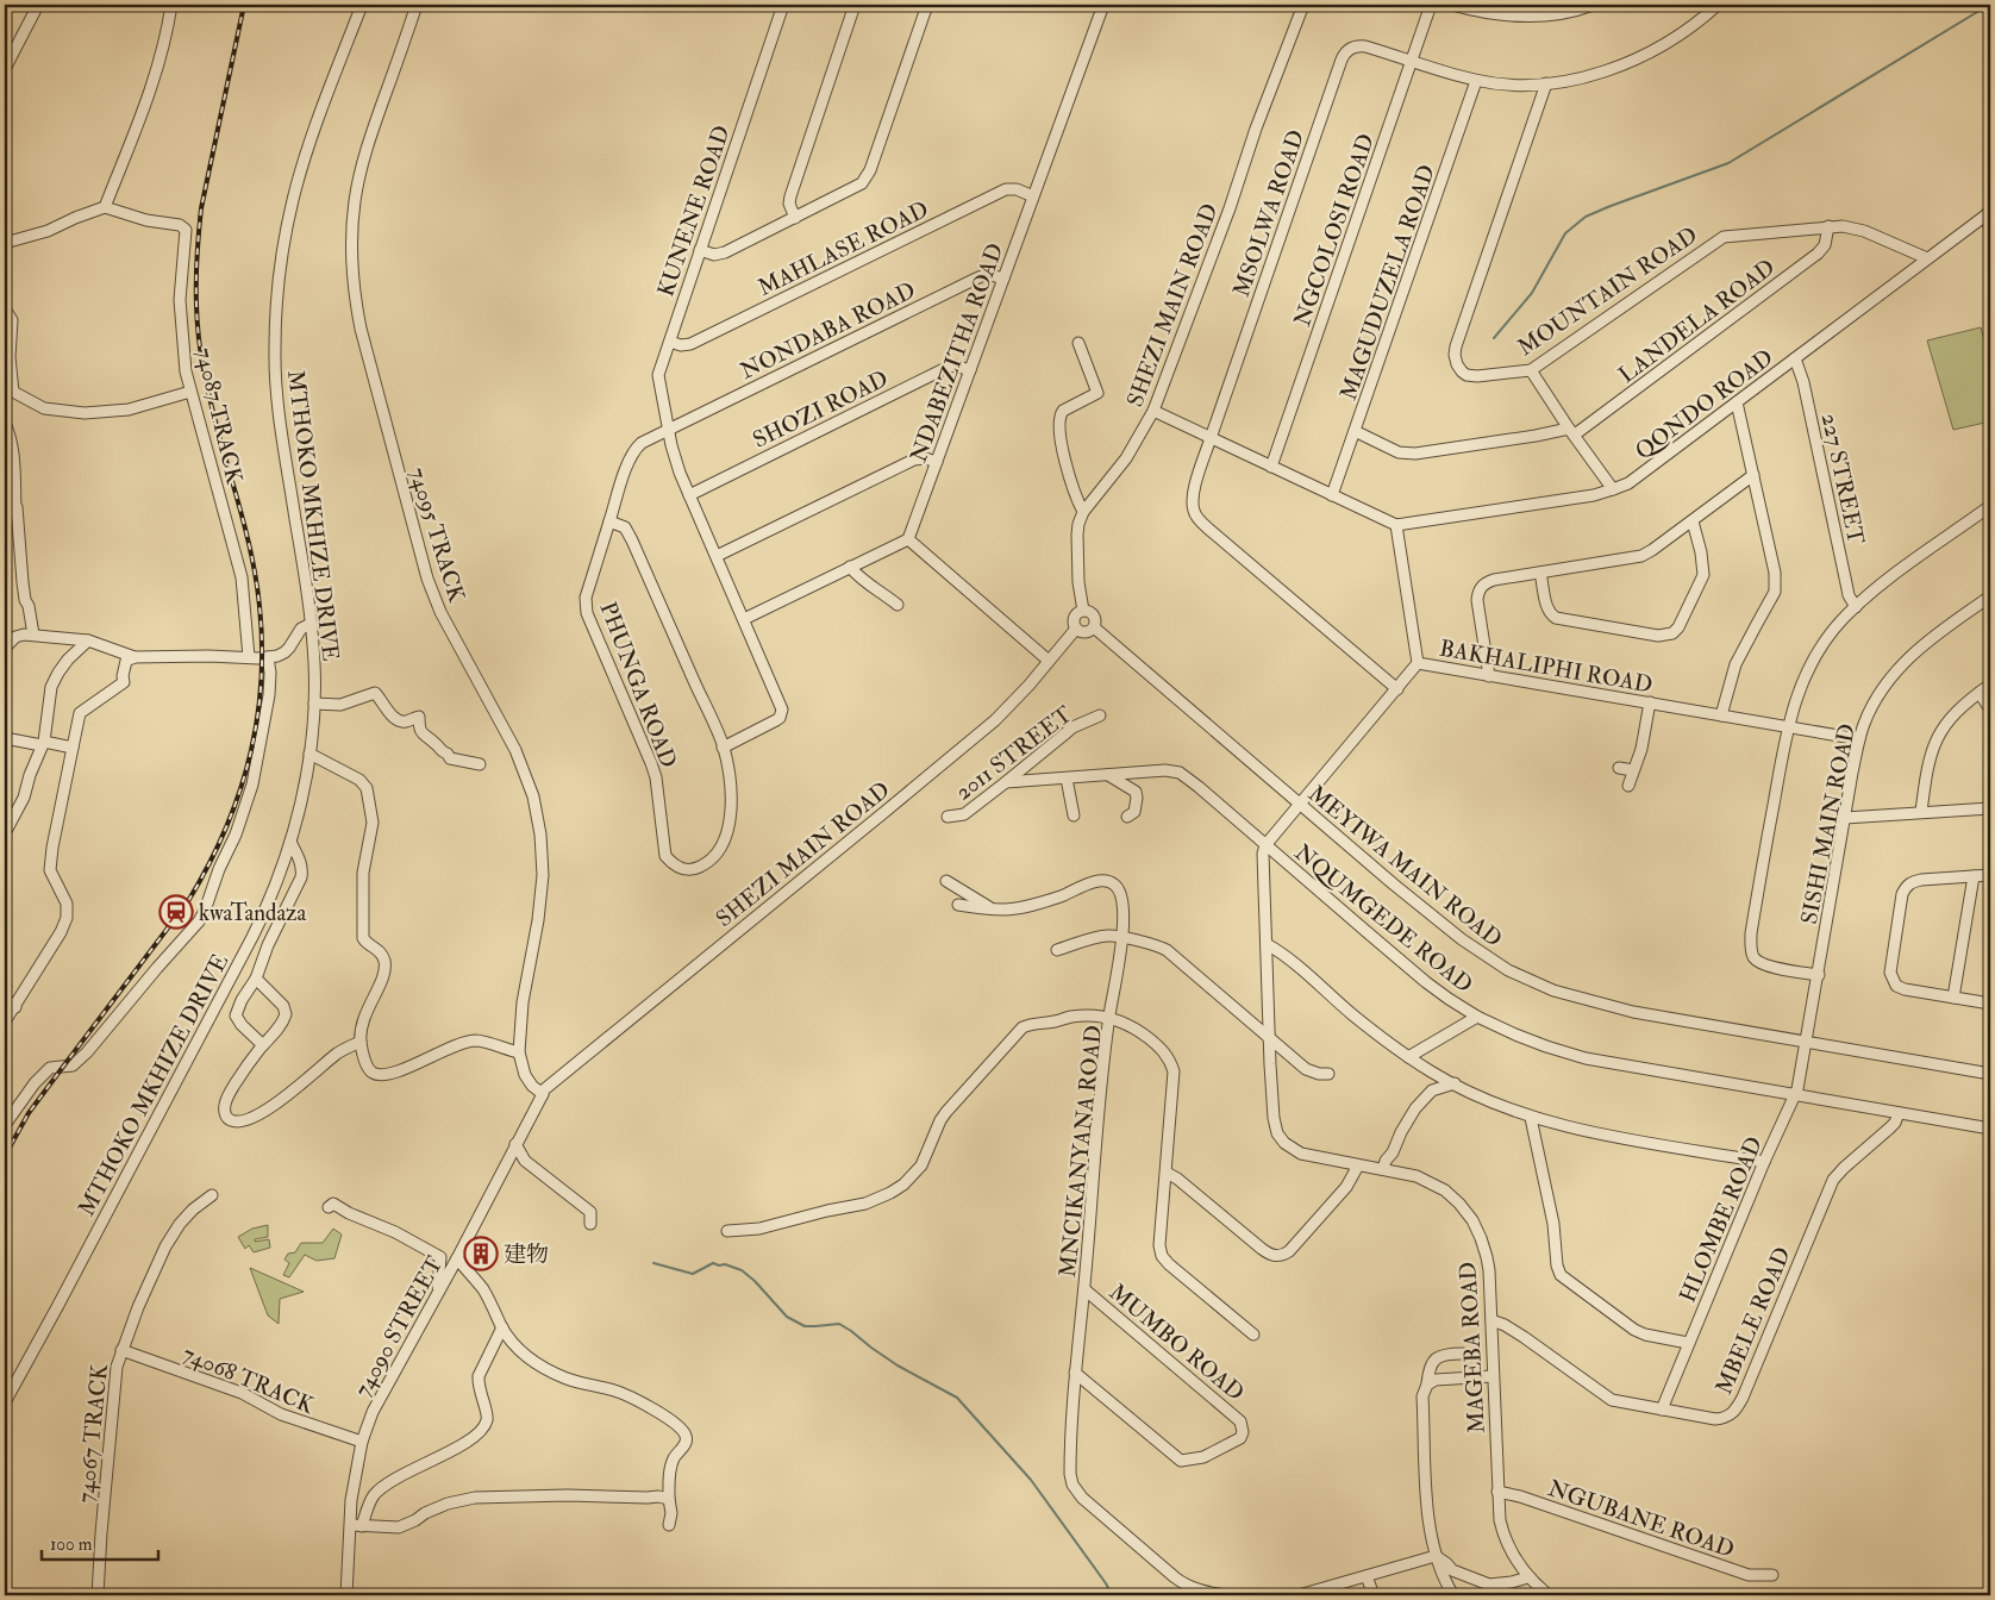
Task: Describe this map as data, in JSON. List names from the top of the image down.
{
  "streets": {
    "street": [
      "KUNENE ROAD",
      "MSOLWA ROAD",
      "NGCOLOSI ROAD",
      "MAHLASE ROAD",
      "MAGUDUZELA ROAD",
      "MOUNTAIN ROAD",
      "SHEZI MAIN ROAD",
      "LANDELA ROAD",
      "NONDABA ROAD",
      "NDABEZITHA ROAD",
      "QONDO ROAD",
      "SHOZI ROAD",
      "74087 TRACK",
      "227 STREET",
      "MTHOKO MKHIZE DRIVE",
      "74095 TRACK",
      "BAKHALIPHI ROAD",
      "PHUNGA ROAD",
      "2011 STREET",
      "SISHI MAIN ROAD",
      "MEYIWA MAIN ROAD",
      "NQUMGEDE ROAD",
      "MNCIKANYANA ROAD",
      "HLOMBE ROAD",
      "MBELE ROAD",
      "74090 STREET",
      "MUMBO ROAD",
      "MAGEBA ROAD",
      "74068 TRACK",
      "74067 TRACK",
      "NGUBANE ROAD"
    ]
  },
  "crossings": [
    ["KUNENE ROAD", "MAHLASE ROAD"],
    ["KUNENE ROAD", "NONDABA ROAD"],
    ["KUNENE ROAD", "SHOZI ROAD"],
    ["KUNENE ROAD", "PHUNGA ROAD"],
    ["MSOLWA ROAD", "NGCOLOSI ROAD"],
    ["MSOLWA ROAD", "MAGUDUZELA ROAD"],
    ["MSOLWA ROAD", "MOUNTAIN ROAD"],
    ["MAHLASE ROAD", "NDABEZITHA ROAD"],
    ["MAGUDUZELA ROAD", "LANDELA ROAD"],
    ["MOUNTAIN ROAD", "LANDELA ROAD"],
    ["MOUNTAIN ROAD", "QONDO ROAD"],
    ["SHEZI MAIN ROAD", "74095 TRACK"],
    ["SHEZI MAIN ROAD", "MEYIWA MAIN ROAD"],
    ["SHEZI MAIN ROAD", "74090 STREET"],
    ["NONDABA ROAD", "NDABEZITHA ROAD"],
    ["NDABEZITHA ROAD", "SHOZI ROAD"],
    ["QONDO ROAD", "227 STREET"],
    ["QONDO ROAD", "BAKHALIPHI ROAD"],
    ["74095 TRACK", "74090 STREET"],
    ["BAKHALIPHI ROAD", "SISHI MAIN ROAD"],
    ["2011 STREET", "NQUMGEDE ROAD"],
    ["SISHI MAIN ROAD", "MEYIWA MAIN ROAD"],
    ["SISHI MAIN ROAD", "HLOMBE ROAD"],
    ["MEYIWA MAIN ROAD", "HLOMBE ROAD"],
    ["NQUMGEDE ROAD", "HLOMBE ROAD"],
    ["NQUMGEDE ROAD", "MBELE ROAD"],
    ["NQUMGEDE ROAD", "MAGEBA ROAD"],
    ["MNCIKANYANA ROAD", "MUMBO ROAD"],
    ["HLOMBE ROAD", "MBELE ROAD"],
    ["MBELE ROAD", "MAGEBA ROAD"],
    ["74090 STREET", "74068 TRACK"],
    ["MAGEBA ROAD", "NGUBANE ROAD"],
    ["74068 TRACK", "74067 TRACK"]
  ],
  "places": {
    "station": ["kwaTandaza"],
    "building": ["建物"]
  },
  "scale_bar": "100 m"
}
